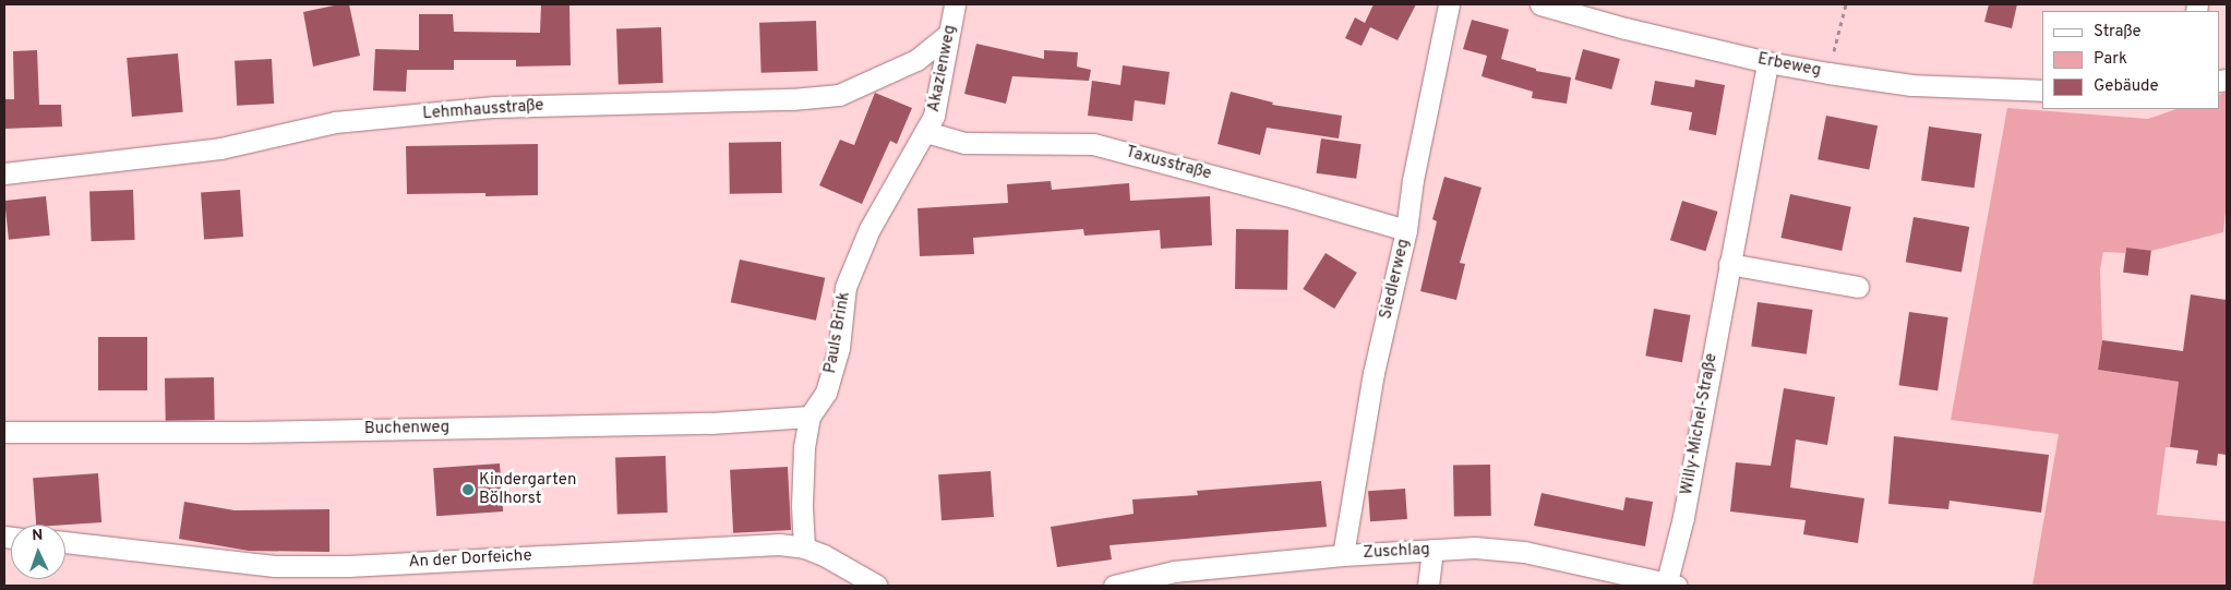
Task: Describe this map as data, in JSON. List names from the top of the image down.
{
  "streets": {
    "street": [
      "Erbeweg",
      "Akazienweg",
      "Lehmhausstraße",
      "Taxusstraße",
      "Siedlerweg",
      "Pauls Brink",
      "Willy-Michel-Straße",
      "Buchenweg",
      "Zuschlag",
      "An der Dorfeiche"
    ]
  },
  "crossings": [
    ["Erbeweg", "Willy-Michel-Straße"],
    ["Akazienweg", "Lehmhausstraße"],
    ["Akazienweg", "Taxusstraße"],
    ["Akazienweg", "Pauls Brink"],
    ["Taxusstraße", "Siedlerweg"],
    ["Taxusstraße", "Pauls Brink"],
    ["Siedlerweg", "Zuschlag"],
    ["Pauls Brink", "Buchenweg"],
    ["Pauls Brink", "An der Dorfeiche"],
    ["Willy-Michel-Straße", "Zuschlag"]
  ],
  "places": ["Kindergarten Bölhorst"],
  "legend": ["Straße", "Park", "Gebäude"],
  "north": "top"
}
